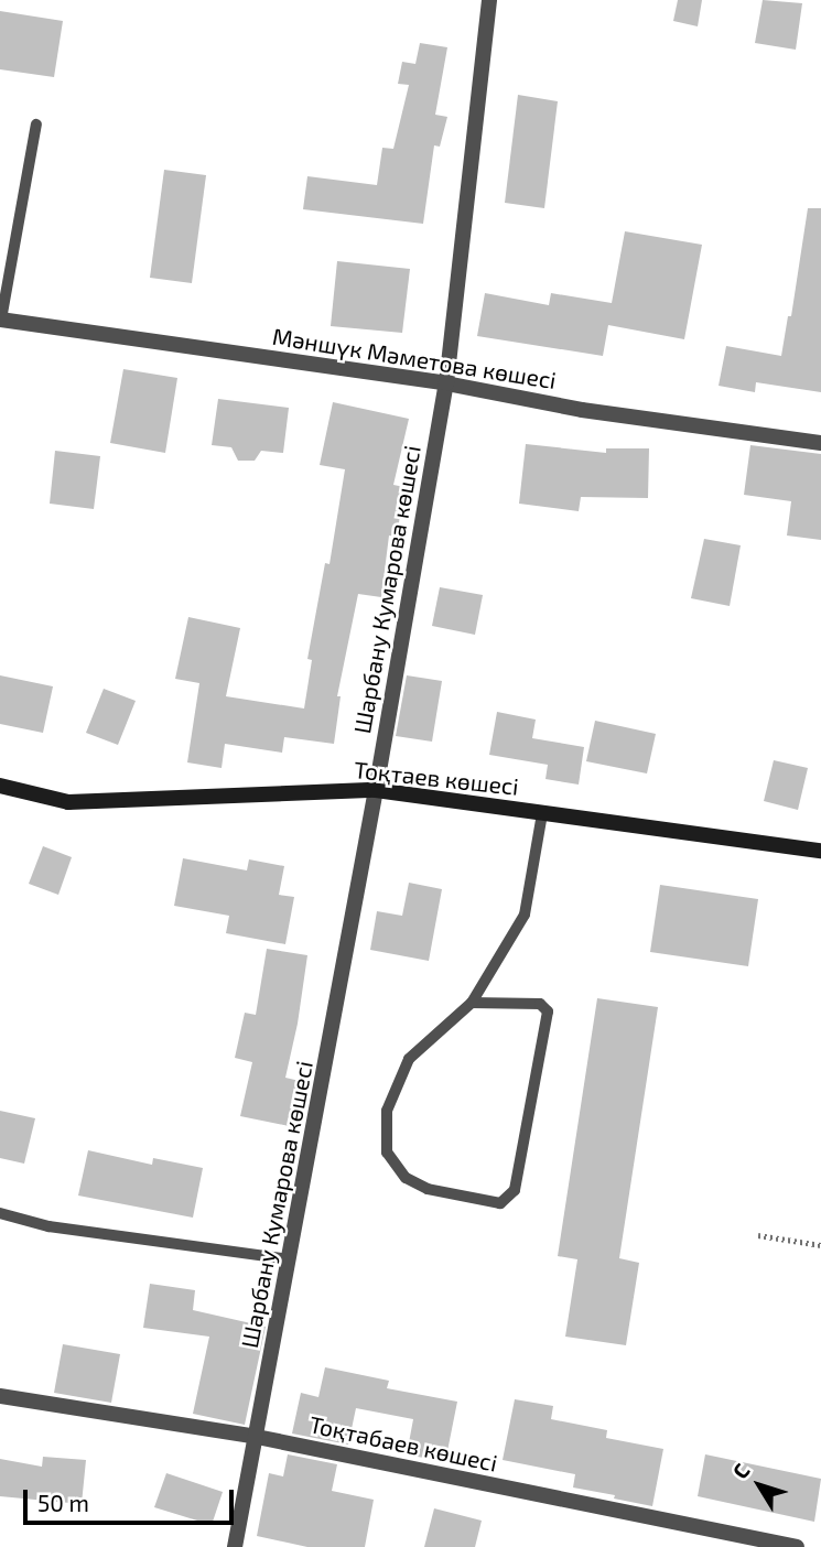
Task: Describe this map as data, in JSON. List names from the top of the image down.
{
  "streets": {
    "street": [
      "Мәншүк Мәметова көшесі",
      "Шарбану Кумарова көшесі",
      "Тоқтаев көшесі",
      "Тоқтабаев көшесі"
    ]
  },
  "crossings": [
    ["Мәншүк Мәметова көшесі", "Шарбану Кумарова көшесі"],
    ["Шарбану Кумарова көшесі", "Тоқтаев көшесі"],
    ["Шарбану Кумарова көшесі", "Тоқтабаев көшесі"]
  ],
  "scale_bar": "50 m",
  "north": "top left"
}
